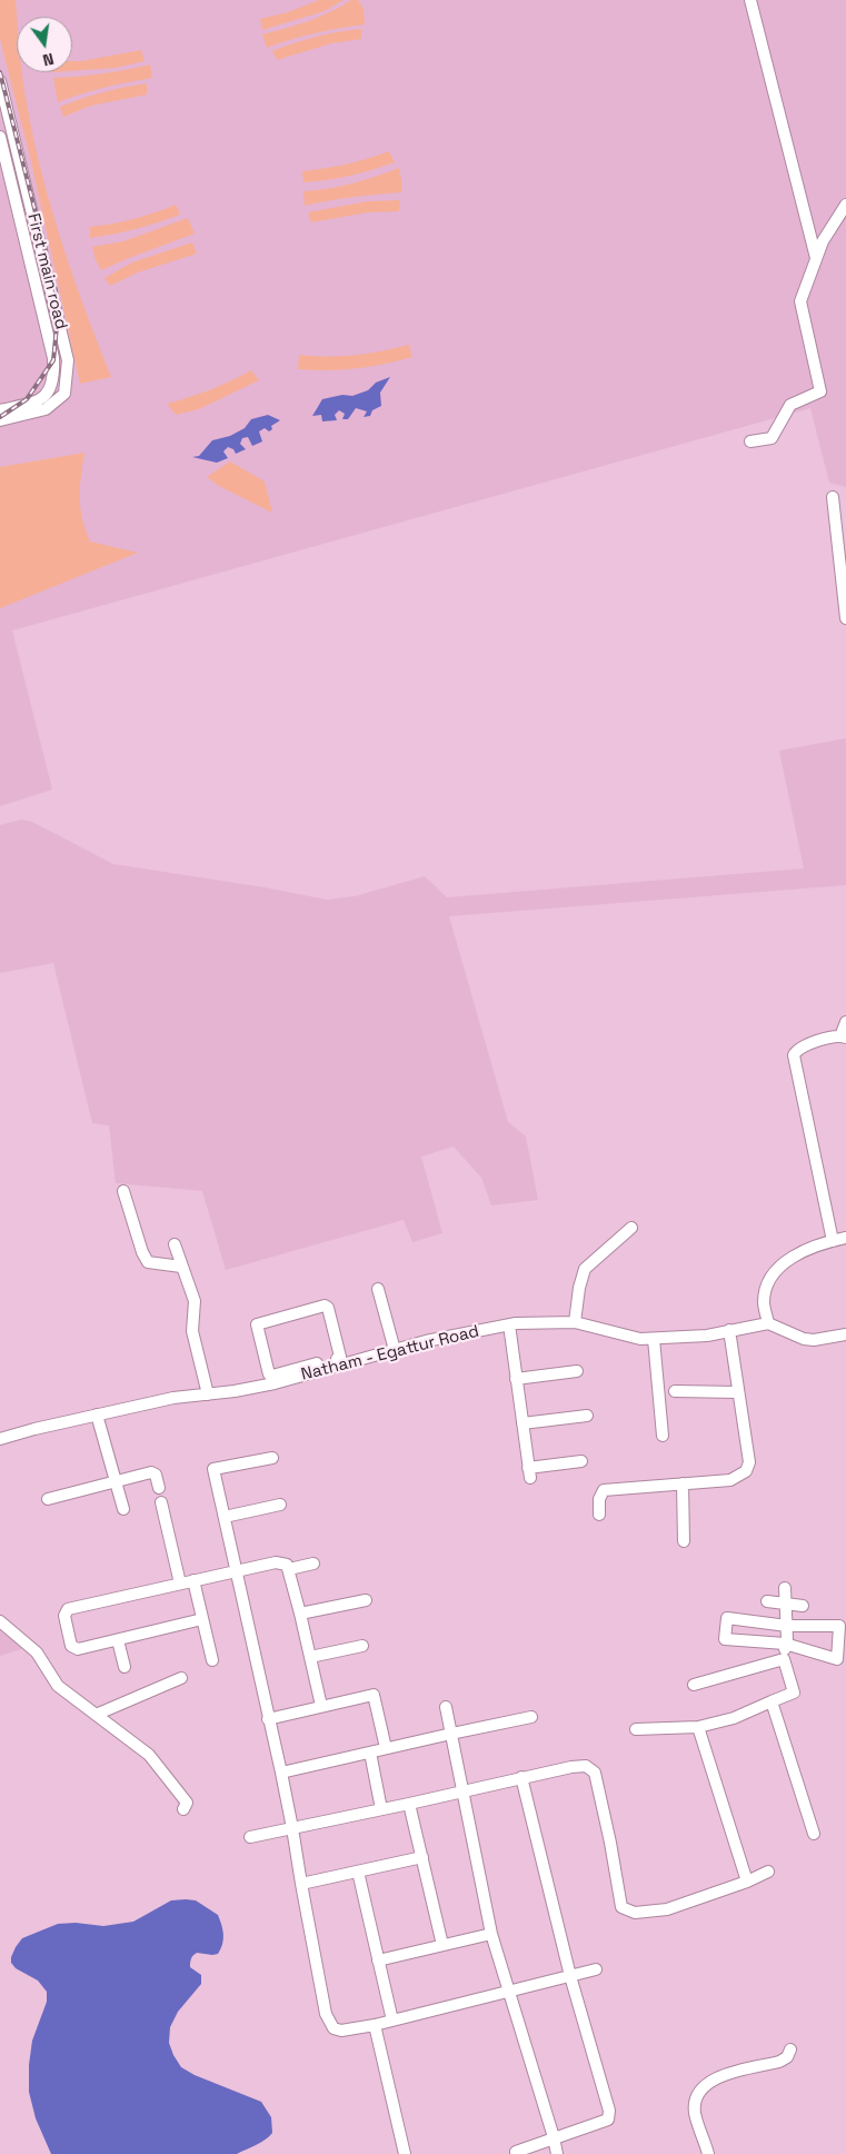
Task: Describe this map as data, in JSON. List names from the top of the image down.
{
  "streets": {
    "street": ["First main road", "Natham - Egattur Road"]
  },
  "north": "bottom"
}
